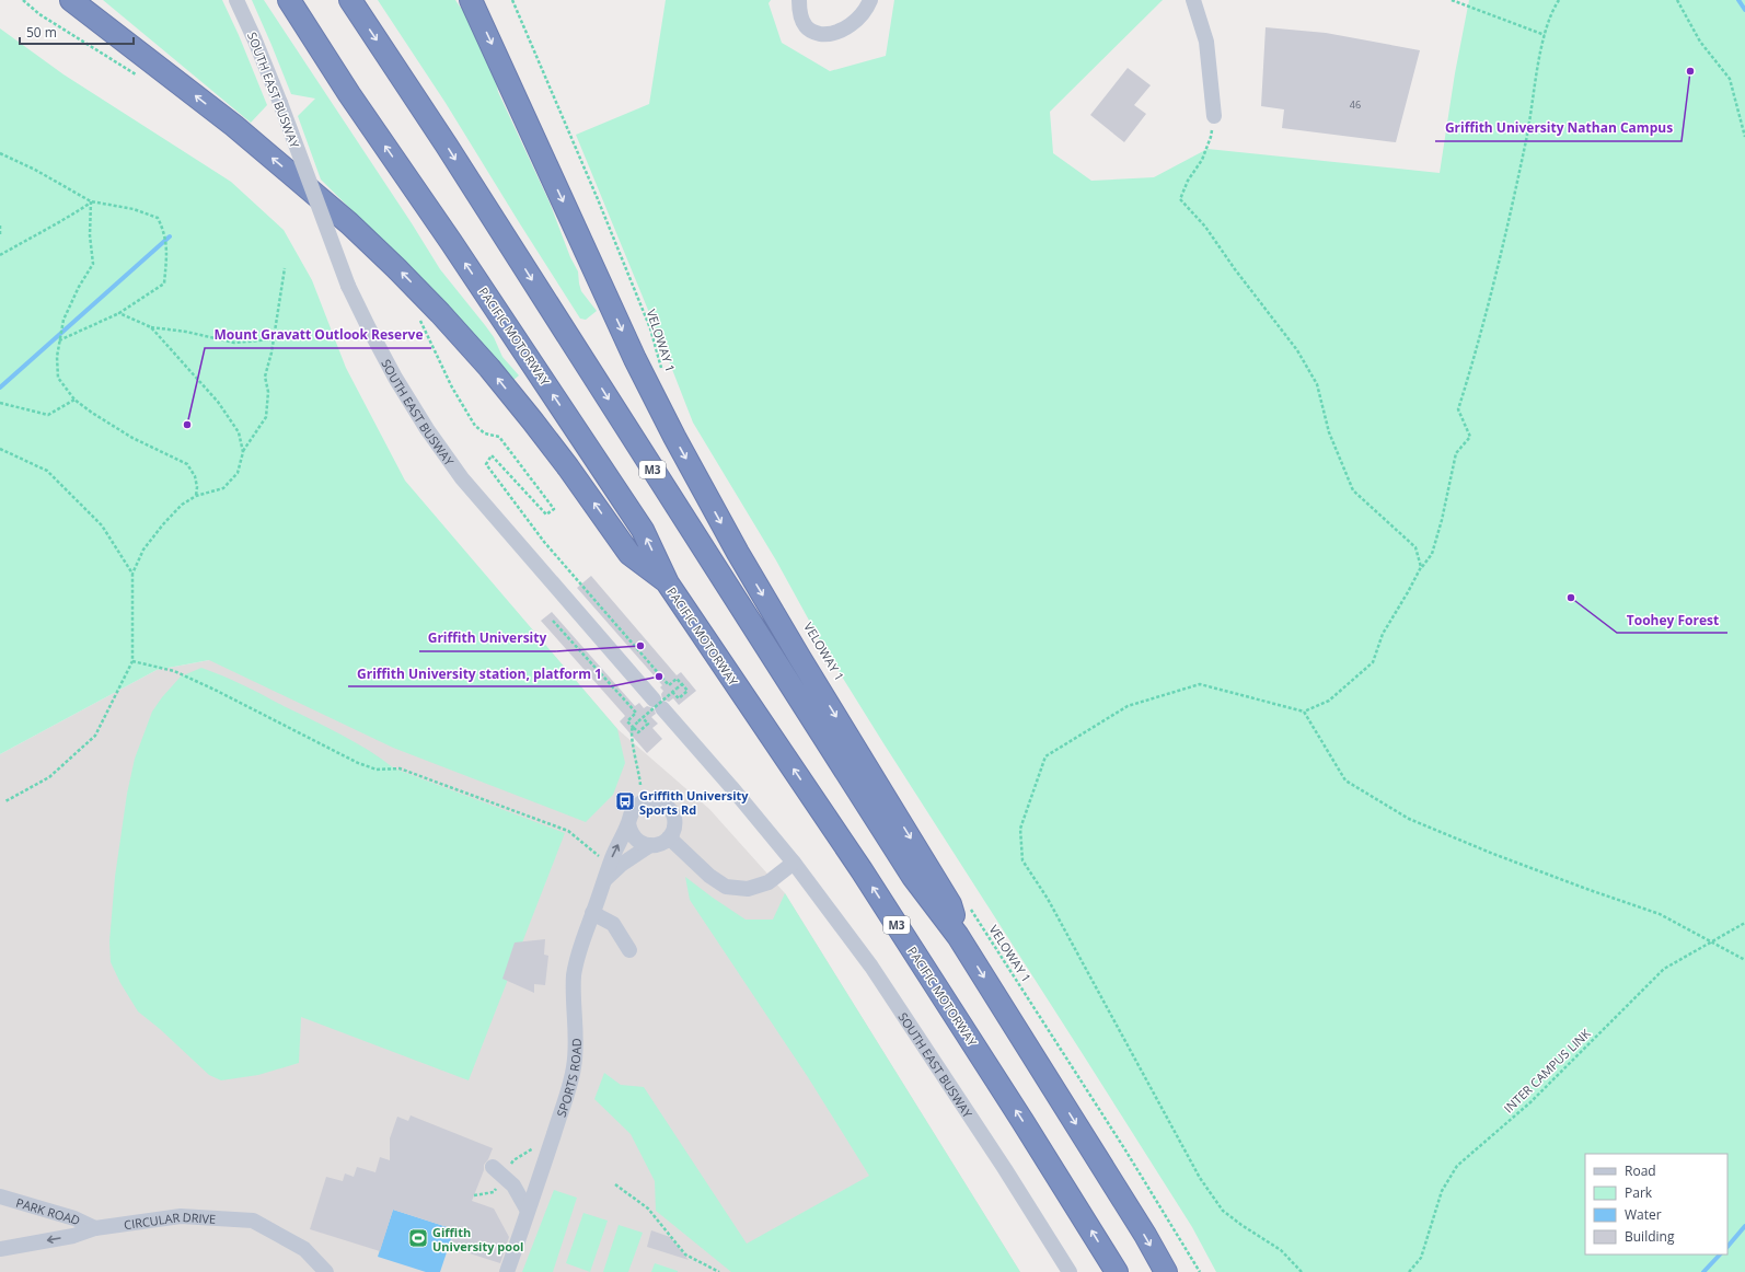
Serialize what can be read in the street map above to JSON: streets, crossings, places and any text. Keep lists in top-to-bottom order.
{
  "streets": {
    "highway": ["PACIFIC MOTORWAY", "M3"],
    "street": [
      "SOUTH EAST BUSWAY",
      "SPORTS ROAD",
      "PARK ROAD",
      "CIRCULAR DRIVE"
    ],
    "path": ["VELOWAY 1", "INTER CAMPUS LINK"]
  },
  "crossings": [
    ["PARK ROAD", "CIRCULAR DRIVE"]
  ],
  "places": {
    "other": [
      "Griffith University Nathan Campus",
      "Mount Gravatt Outlook Reserve",
      "Toohey Forest",
      "Griffith University",
      "Griffith University station, platform 1"
    ],
    "bus stop": ["Griffith University Sports Rd"],
    "sports": ["Giffith University pool"]
  },
  "house_numbers": ["46"],
  "legend": [
    "Road",
    "Park",
    "Water",
    "Building"
  ],
  "scale_bar": "50 m"
}
